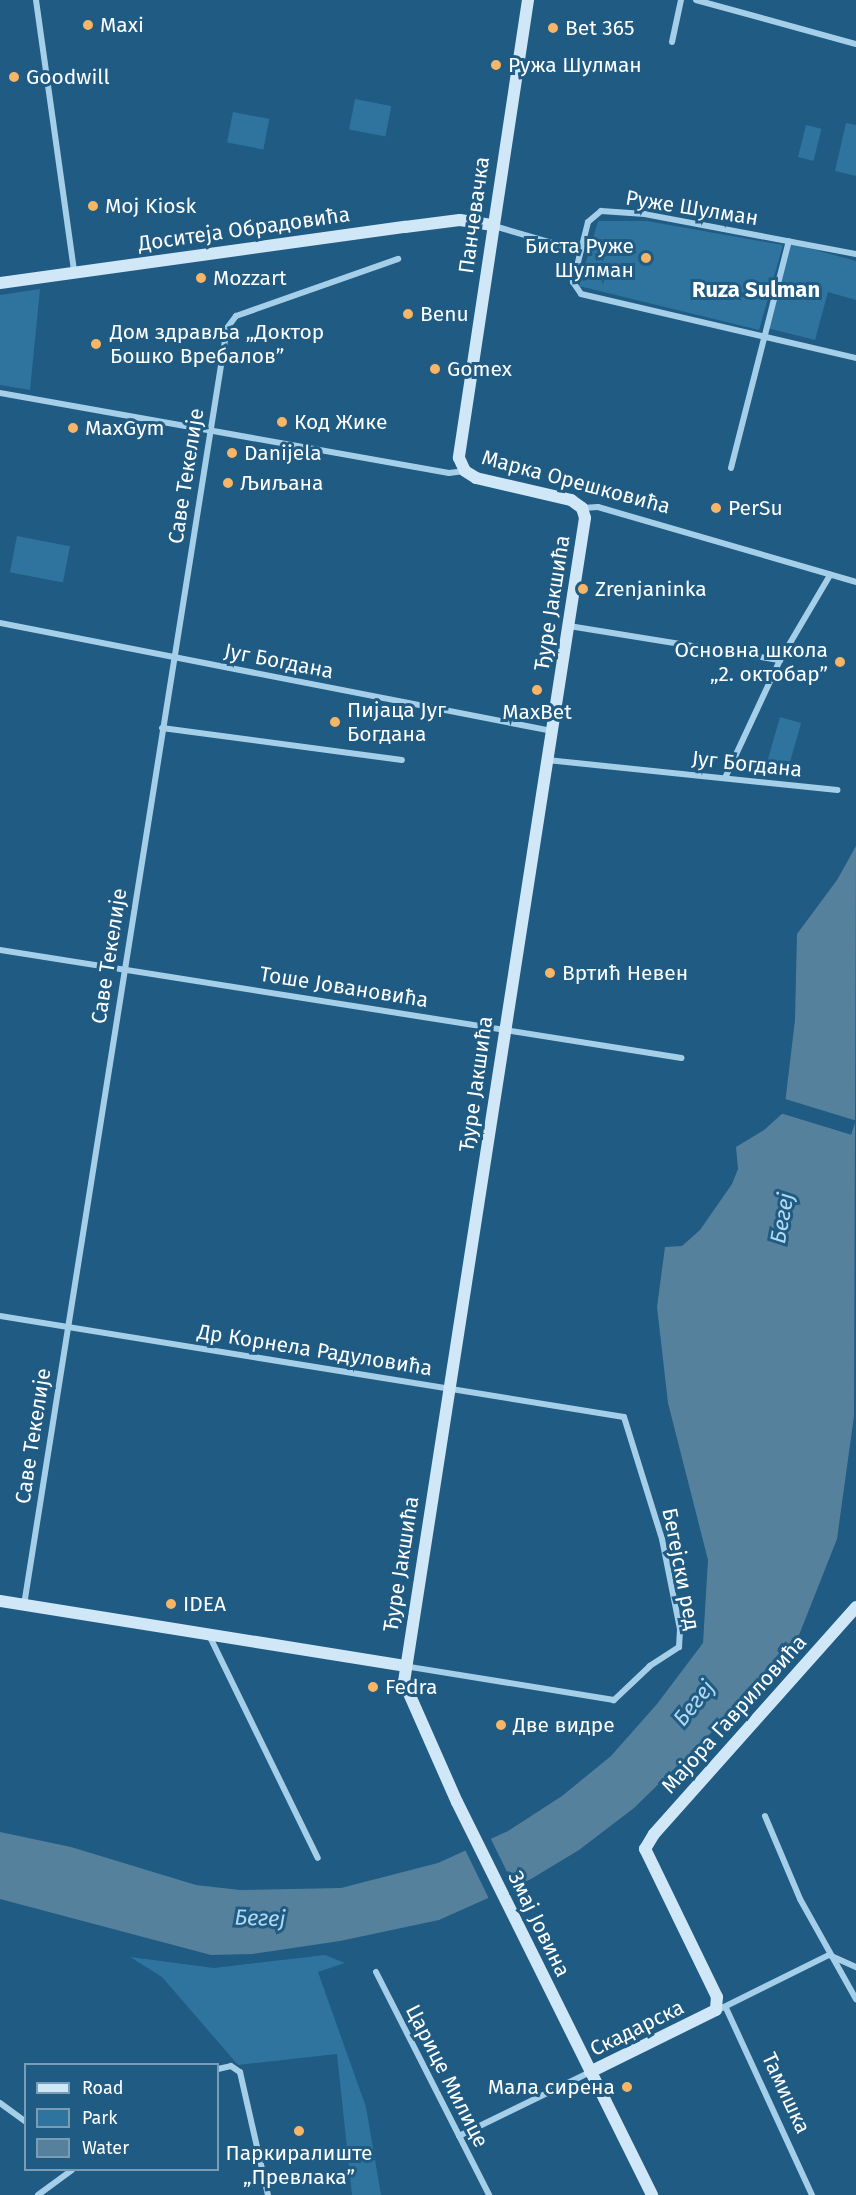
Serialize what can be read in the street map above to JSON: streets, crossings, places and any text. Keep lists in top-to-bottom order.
{
  "streets": {
    "street": [
      "Руже Шулман",
      "Панчевачка",
      "Доситеја Обрадовића",
      "Саве Текелије",
      "Марка Орешковића",
      "Ђуре Јакшића",
      "Југ Богдана",
      "Тоше Јовановића",
      "Др Корнела Радуловића",
      "Бегејски ред",
      "Мајора Гавриловића",
      "Змај Јовина",
      "Скадарска",
      "Царице Милице",
      "Тамишка"
    ]
  },
  "crossings": [
    ["Панчевачка", "Доситеја Обрадовића"],
    ["Панчевачка", "Марка Орешковића"],
    ["Саве Текелије", "Марка Орешковића"],
    ["Саве Текелије", "Југ Богдана"],
    ["Саве Текелије", "Тоше Јовановића"],
    ["Саве Текелије", "Др Корнела Радуловића"],
    ["Марка Орешковића", "Ђуре Јакшића"],
    ["Ђуре Јакшића", "Југ Богдана"],
    ["Ђуре Јакшића", "Тоше Јовановића"],
    ["Ђуре Јакшића", "Др Корнела Радуловића"],
    ["Ђуре Јакшића", "Бегејски ред"],
    ["Ђуре Јакшића", "Змај Јовина"],
    ["Др Корнела Радуловића", "Бегејски ред"],
    ["Бегејски ред", "Змај Јовина"],
    ["Мајора Гавриловића", "Тамишка"],
    ["Змај Јовина", "Скадарска"],
    ["Скадарска", "Царице Милице"],
    ["Скадарска", "Тамишка"]
  ],
  "districts": ["Ruza Sulman"],
  "water": ["Бегеј"],
  "places": [
    "Maxi",
    "Bet 365",
    "Ружа Шулман",
    "Goodwill",
    "Moj Kiosk",
    "Биста Руже Шулман",
    "Mozzart",
    "Benu",
    "Дом здравља „Доктор Бошко Вребалов”",
    "Gomex",
    "Код Жике",
    "MaxGym",
    "Danijela",
    "Љиљана",
    "PerSu",
    "Zrenjaninka",
    "Основна школа „2. октобар”",
    "MaxBet",
    "Пијаца Југ Богдана",
    "Вртић Невен",
    "IDEA",
    "Fedra",
    "Две видре",
    "Мала сирена",
    "Паркиралиште „Превлака”"
  ],
  "legend": ["Road", "Park", "Water"]
}
